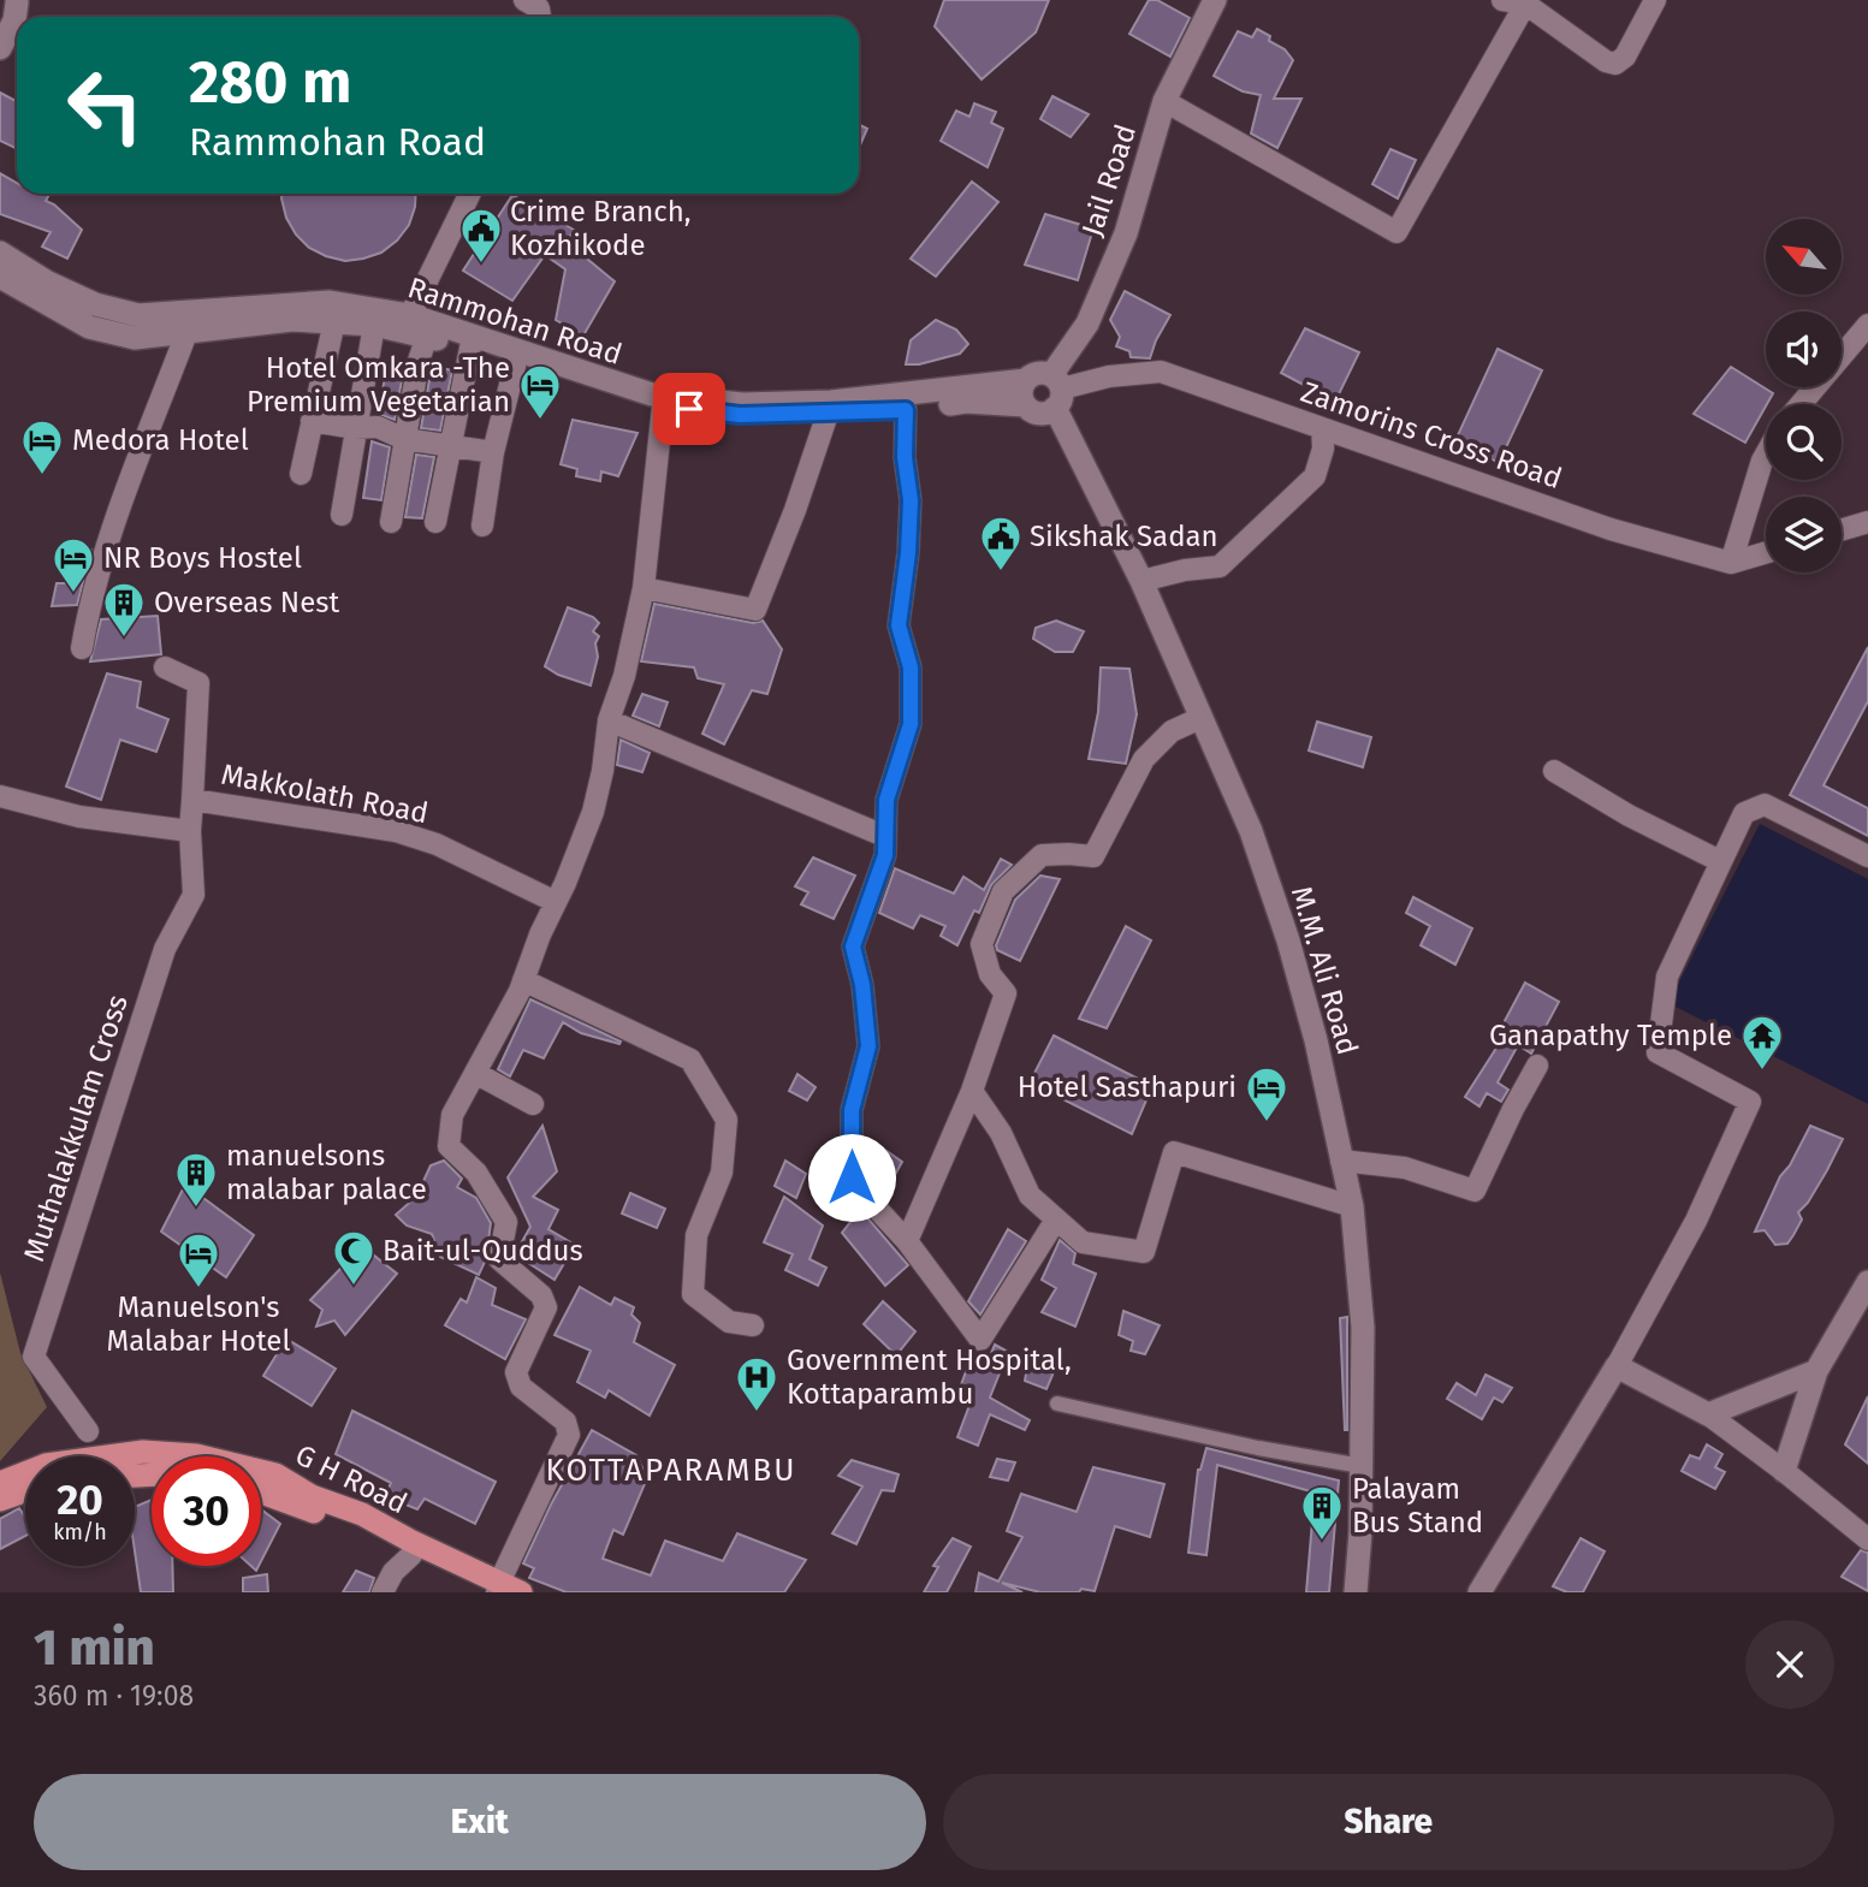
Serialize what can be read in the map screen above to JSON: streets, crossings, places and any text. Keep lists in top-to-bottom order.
{
  "streets": {
    "main road": [
      "Jail Road",
      "Rammohan Road",
      "M.M. Ali Road",
      "G H Road"
    ],
    "street": ["Zamorins Cross Road", "Makkolath Road", "Muthalakkulam Cross"]
  },
  "crossings": [
    ["Jail Road", "Rammohan Road"],
    ["Jail Road", "Zamorins Cross Road"],
    ["Jail Road", "M.M. Ali Road"],
    ["Rammohan Road", "Zamorins Cross Road"],
    ["Rammohan Road", "M.M. Ali Road"],
    ["Zamorins Cross Road", "M.M. Ali Road"],
    ["Makkolath Road", "Muthalakkulam Cross"]
  ],
  "districts": ["KOTTAPARAMBU"],
  "places": {
    "public building": ["Crime Branch, Kozhikode", "Sikshak Sadan"],
    "hotel": [
      "Hotel Omkara -The Premium Vegetarian",
      "Medora Hotel",
      "NR Boys Hostel",
      "Hotel Sasthapuri",
      "Manuelson's Malabar Hotel"
    ],
    "building": ["Overseas Nest", "manuelsons malabar palace", "Palayam Bus Stand"],
    "temple": ["Ganapathy Temple"],
    "mosque": ["Bait-ul-Quddus"],
    "hospital": ["Government Hospital, Kottaparambu"]
  },
  "north": "top left",
  "page": {
    "turn": ["280 m", "Rammohan Road"],
    "speed": "20 km/h",
    "limit": "30",
    "heading": ["1 min", "360 m · 19:08"],
    "buttons": ["Exit", "Share"]
  }
}
